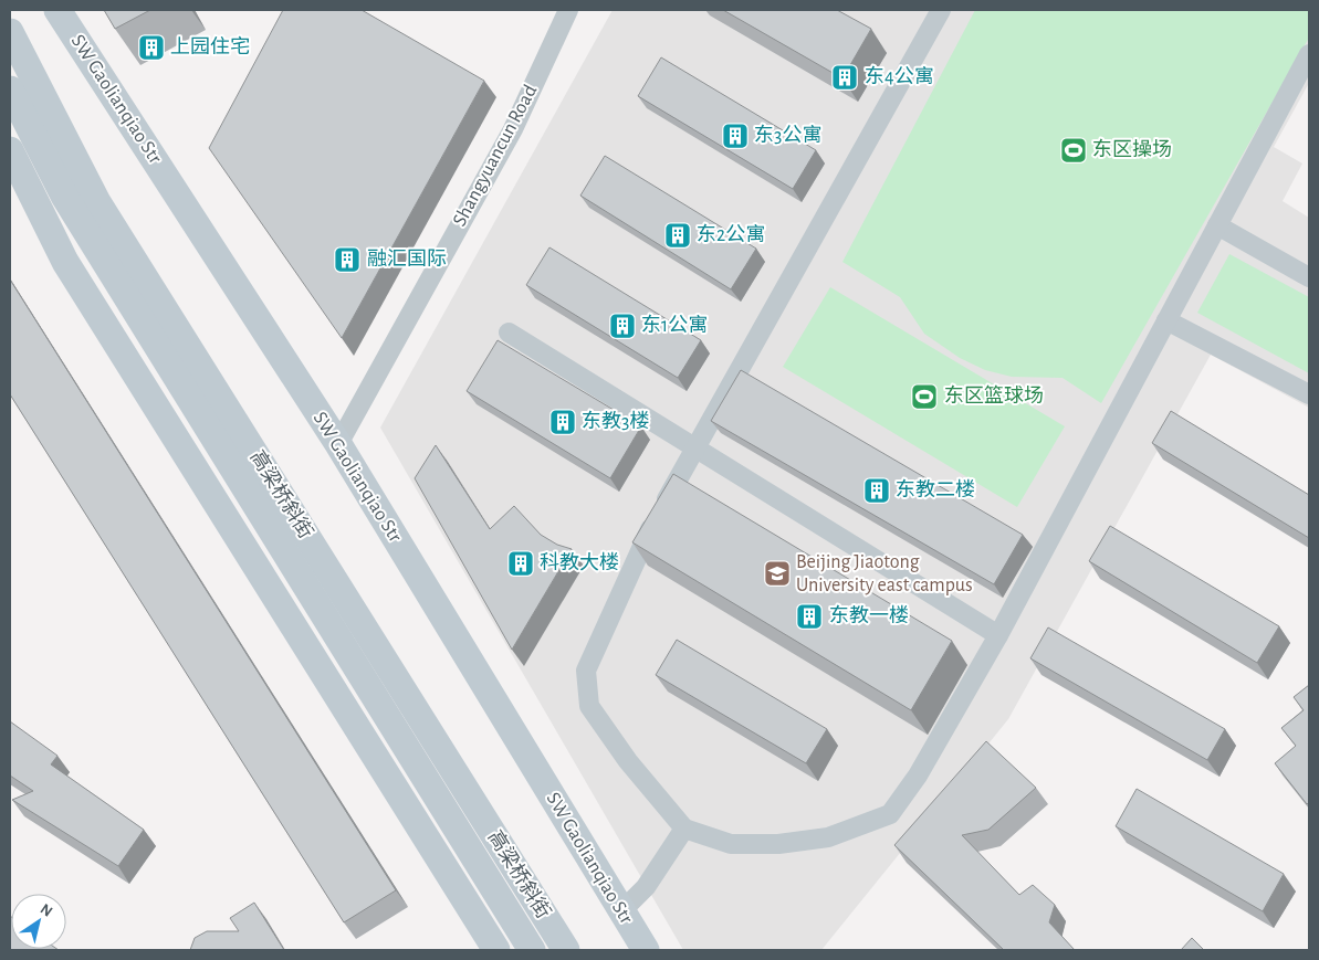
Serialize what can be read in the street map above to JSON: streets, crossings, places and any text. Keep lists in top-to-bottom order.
{
  "streets": {
    "street": ["SW Gaolianqiao Str", "Shangyuancun Road", "高梁桥斜街"]
  },
  "crossings": [
    ["SW Gaolianqiao Str", "Shangyuancun Road"]
  ],
  "places": {
    "building": [
      "上园住宅",
      "东4公寓",
      "东3公寓",
      "东2公寓",
      "融汇国际",
      "东1公寓",
      "东教3楼",
      "东教二楼",
      "科教大楼",
      "东教一楼"
    ],
    "sports": ["东区操场", "东区篮球场"],
    "school or university": ["Beijing Jiaotong University east campus"]
  },
  "north": "top right"
}
